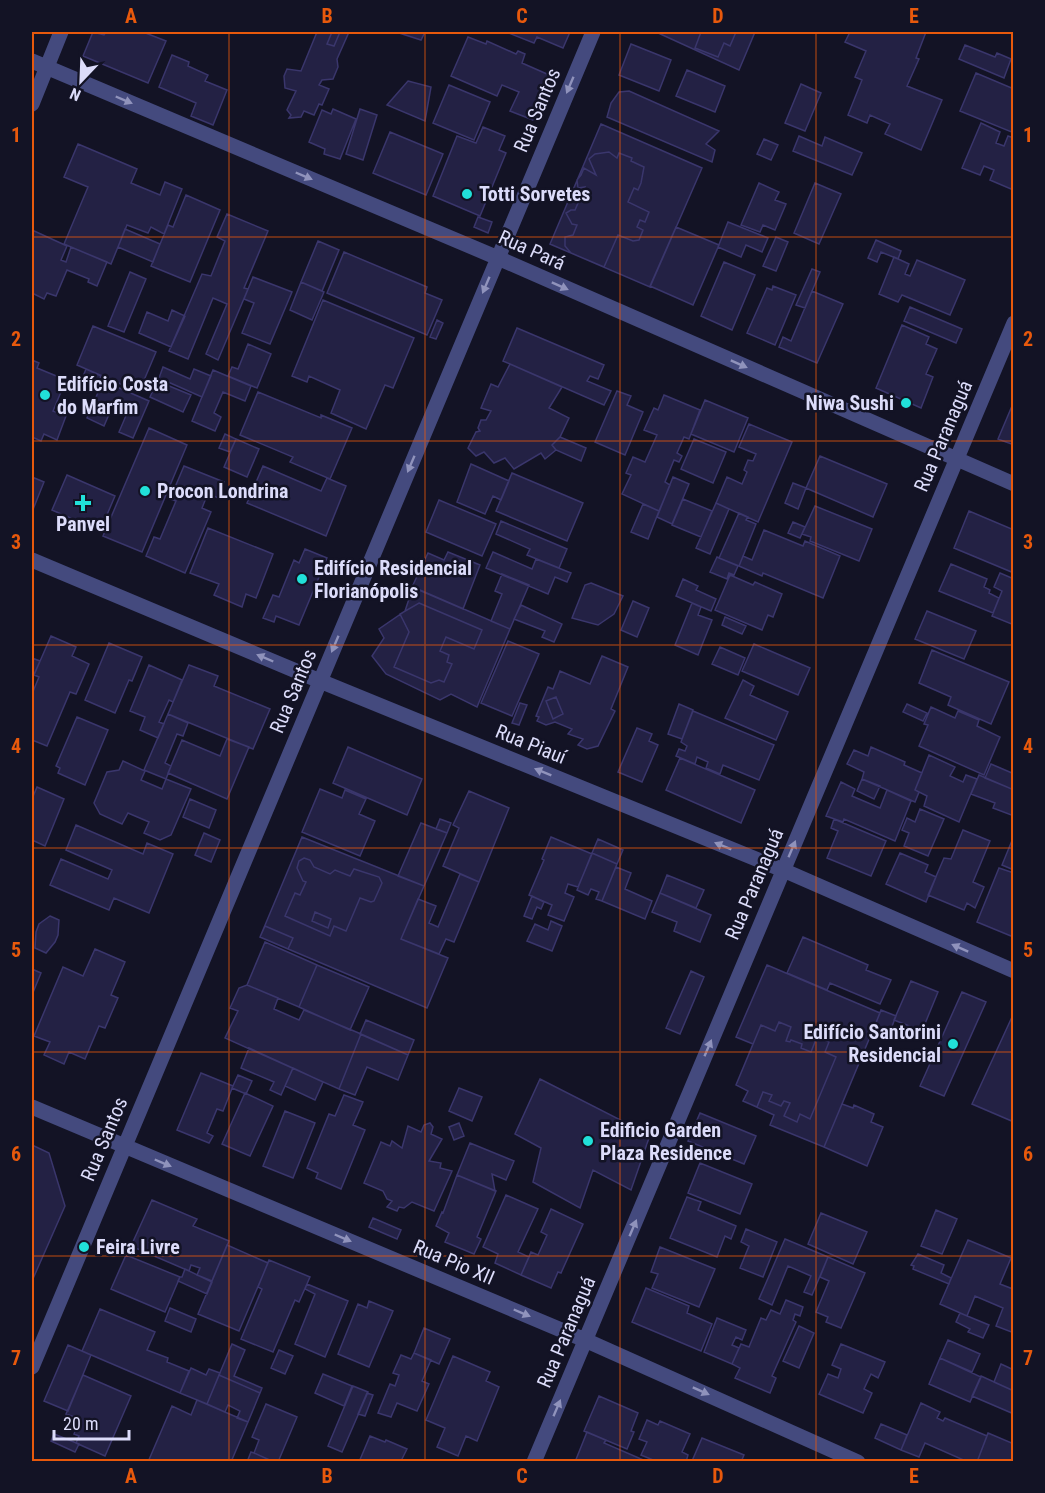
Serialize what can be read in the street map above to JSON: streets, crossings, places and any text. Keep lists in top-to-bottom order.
{
  "streets": {
    "street": [
      "Rua Santos",
      "Rua Pará",
      "Rua Paranaguá",
      "Rua Piauí",
      "Rua Pio XII"
    ]
  },
  "crossings": [
    ["Rua Santos", "Rua Pará"],
    ["Rua Santos", "Rua Piauí"],
    ["Rua Santos", "Rua Pio XII"],
    ["Rua Pará", "Rua Paranaguá"],
    ["Rua Paranaguá", "Rua Piauí"],
    ["Rua Paranaguá", "Rua Pio XII"]
  ],
  "one_way": [
    "Rua Santos",
    "Rua Pará",
    "Rua Paranaguá",
    "Rua Piauí",
    "Rua Pio XII"
  ],
  "places": {
    "other": [
      "Totti Sorvetes",
      "Edifício Costa do Marfim",
      "Niwa Sushi",
      "Procon Londrina",
      "Edifício Residencial Florianópolis",
      "Edifício Santorini Residencial",
      "Edificio Garden Plaza Residence",
      "Feira Livre"
    ],
    "health": ["Panvel"]
  },
  "scale_bar": "20 m",
  "north": "bottom left",
  "grid": {
    "columns": [
      "A",
      "B",
      "C",
      "D",
      "E"
    ],
    "rows": [
      "1",
      "2",
      "3",
      "4",
      "5",
      "6",
      "7"
    ]
  }
}
